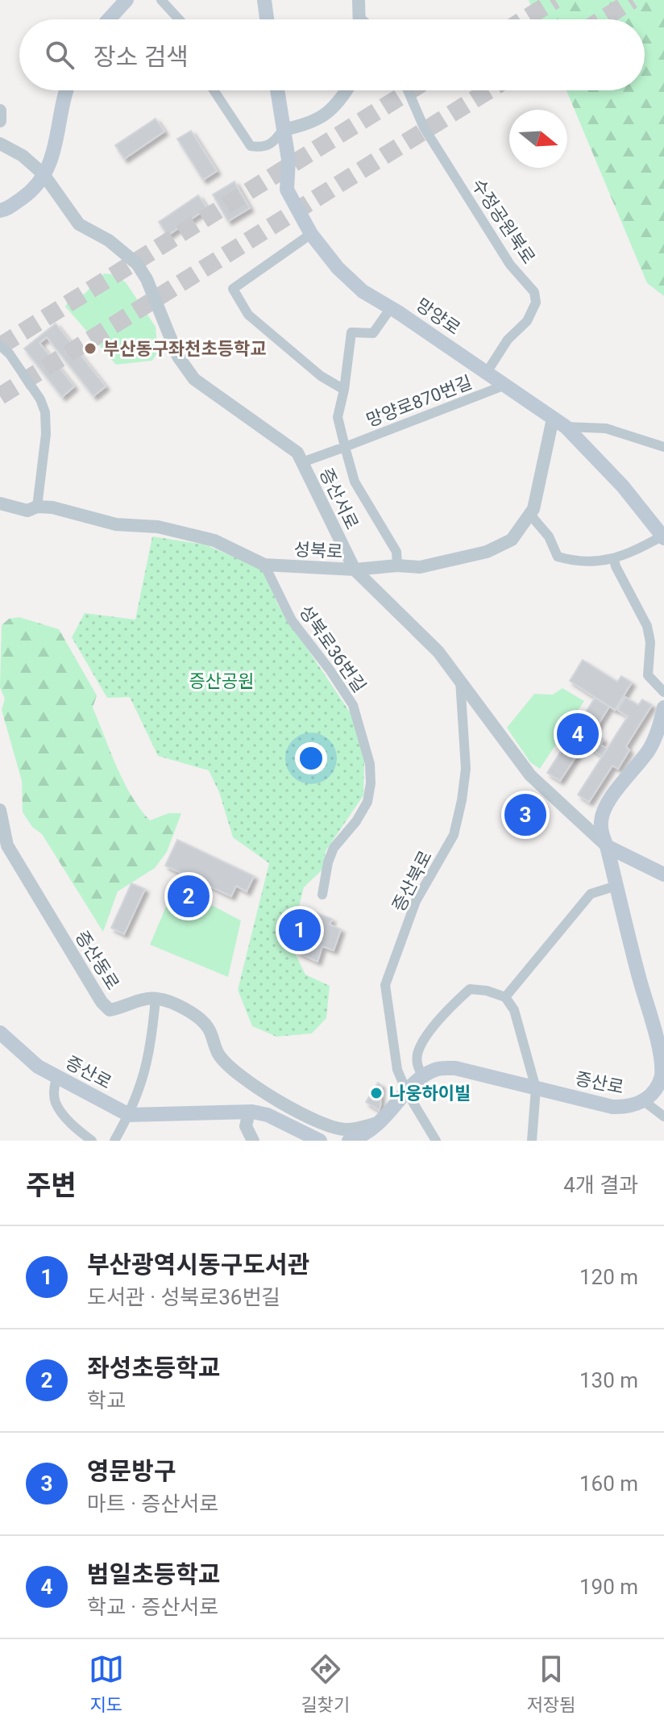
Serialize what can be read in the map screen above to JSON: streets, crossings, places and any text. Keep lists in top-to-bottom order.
{
  "streets": {
    "main road": ["망양로", "증산로"],
    "street": [
      "수정공원북로",
      "망양로870번길",
      "증산서로",
      "성북로",
      "성북로36번길",
      "증산북로",
      "증산동로"
    ]
  },
  "crossings": [
    ["수정공원북로", "망양로"],
    ["망양로", "망양로870번길"],
    ["망양로", "성북로"],
    ["망양로870번길", "증산서로"],
    ["증산서로", "성북로"],
    ["증산서로", "증산북로"],
    ["증산서로", "증산로"],
    ["성북로", "성북로36번길"]
  ],
  "parks": ["증산공원"],
  "places": ["부산동구좌천초등학교", "나웅하이빌"],
  "north": "right",
  "page": {
    "search": "장소 검색",
    "pins": [
      "4",
      "3",
      "2",
      "1"
    ],
    "heading": ["주변", "4개 결과"],
    "list": [
      {
        "mark": "1",
        "name": "부산광역시동구도서관",
        "note": "도서관 · 성북로36번길",
        "value": "120 m"
      },
      {
        "mark": "2",
        "name": "좌성초등학교",
        "note": "학교",
        "value": "130 m"
      },
      {
        "mark": "3",
        "name": "영문방구",
        "note": "마트 · 증산서로",
        "value": "160 m"
      },
      {
        "mark": "4",
        "name": "범일초등학교",
        "note": "학교 · 증산서로",
        "value": "190 m"
      }
    ],
    "nav": ["지도", "길찾기", "저장됨"]
  }
}
